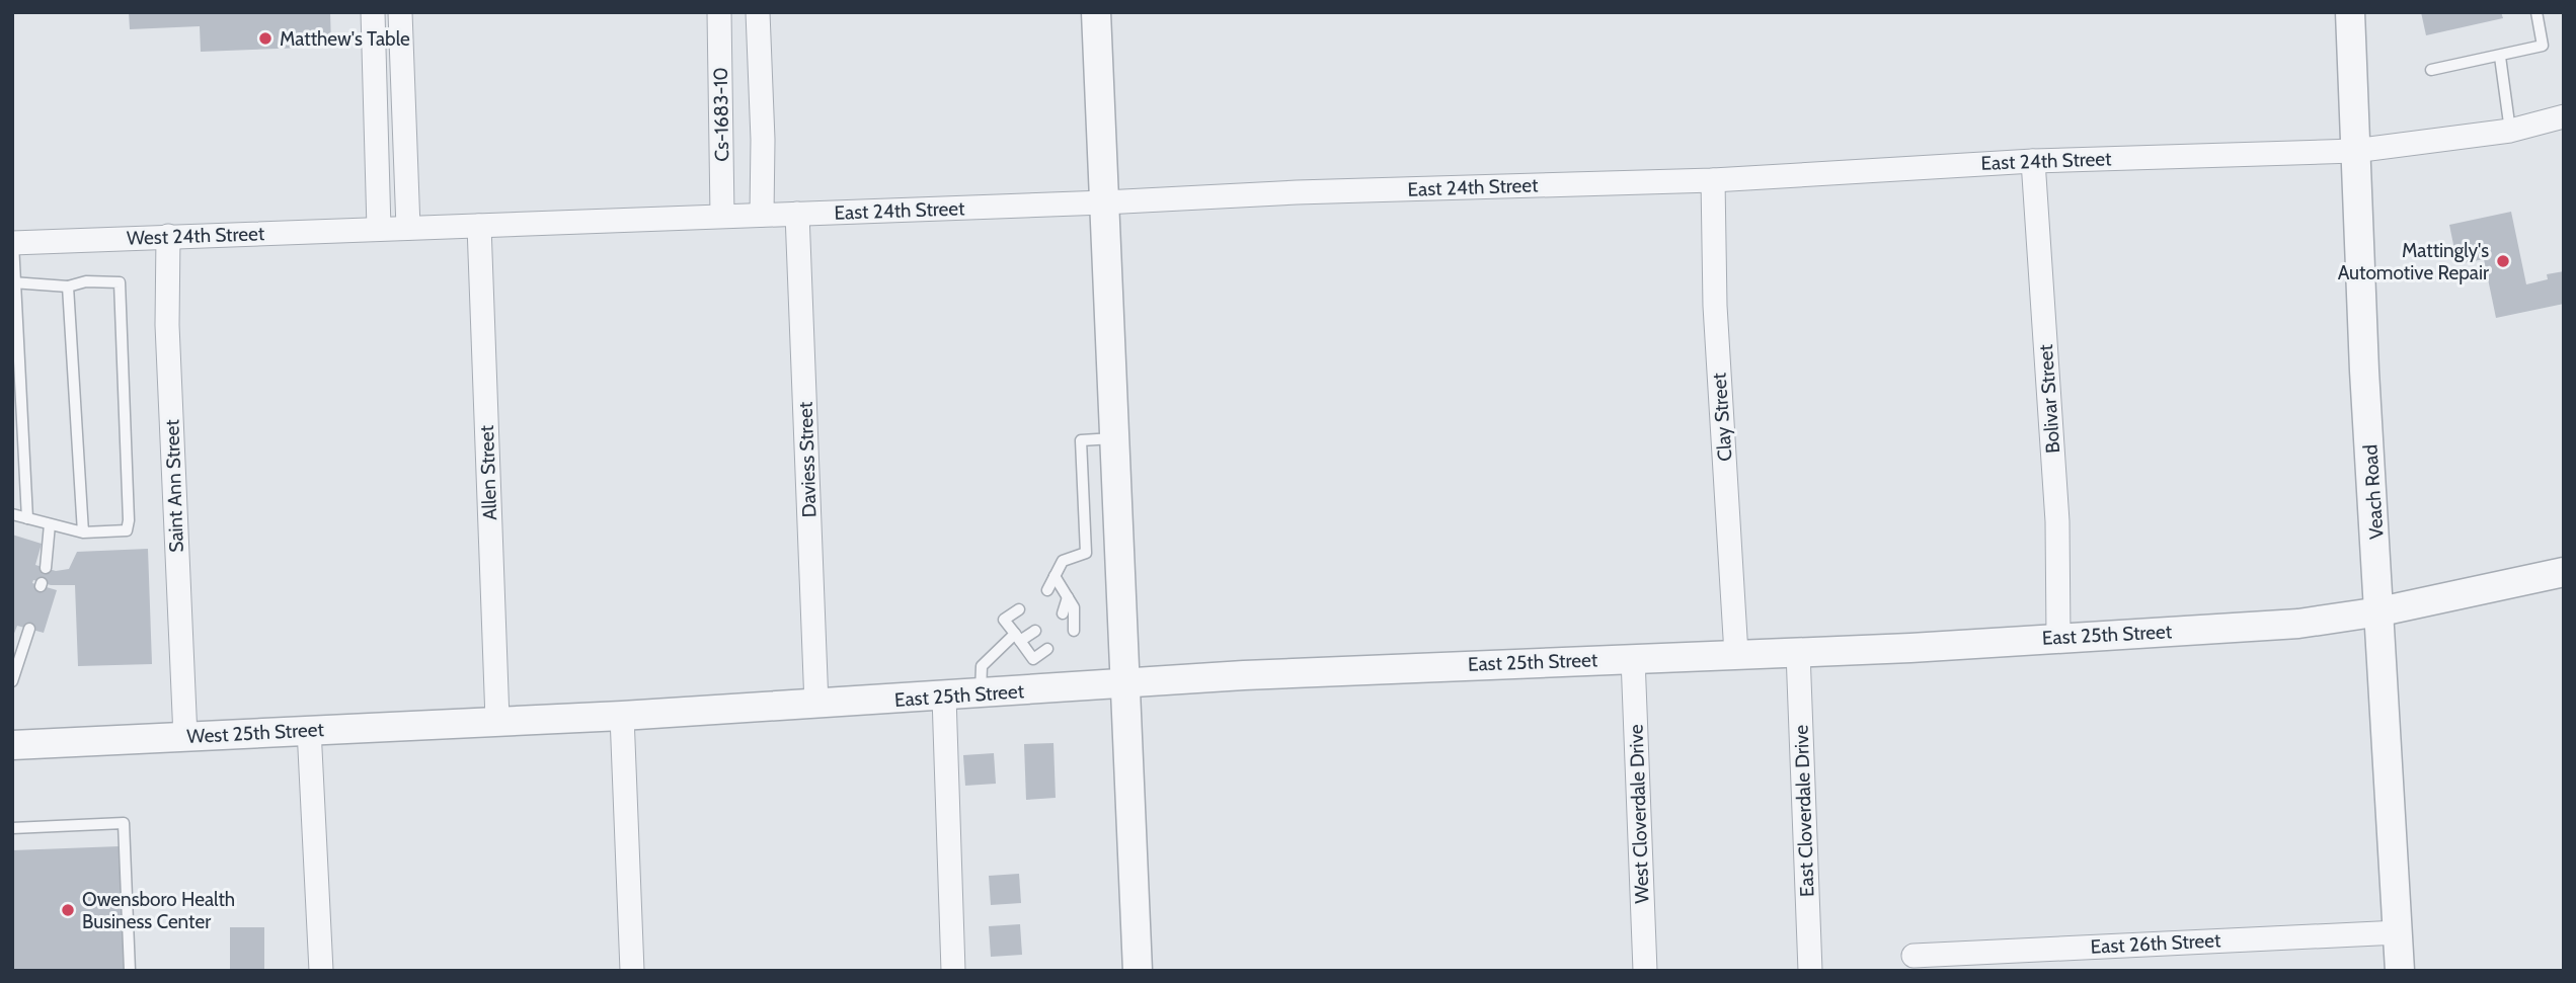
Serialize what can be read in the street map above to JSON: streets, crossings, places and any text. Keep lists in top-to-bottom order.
{
  "streets": {
    "street": [
      "Cs-1683-10",
      "East 24th Street",
      "West 24th Street",
      "Bolivar Street",
      "Clay Street",
      "Daviess Street",
      "Allen Street",
      "Saint Ann Street",
      "Veach Road",
      "East 25th Street",
      "West 25th Street",
      "East Cloverdale Drive",
      "West Cloverdale Drive",
      "East 26th Street"
    ]
  },
  "crossings": [
    ["Cs-1683-10", "East 24th Street"],
    ["East 24th Street", "West 24th Street"],
    ["East 24th Street", "Bolivar Street"],
    ["East 24th Street", "Clay Street"],
    ["East 24th Street", "Daviess Street"],
    ["East 24th Street", "Allen Street"],
    ["East 24th Street", "Veach Road"],
    ["West 24th Street", "Saint Ann Street"],
    ["Bolivar Street", "East 25th Street"],
    ["Clay Street", "East 25th Street"],
    ["Daviess Street", "East 25th Street"],
    ["Allen Street", "East 25th Street"],
    ["Allen Street", "West 25th Street"],
    ["Saint Ann Street", "West 25th Street"],
    ["Veach Road", "East 25th Street"],
    ["Veach Road", "East 26th Street"],
    ["East 25th Street", "West 25th Street"],
    ["East 25th Street", "East Cloverdale Drive"],
    ["East 25th Street", "West Cloverdale Drive"]
  ],
  "places": ["Matthew's Table", "Mattingly's Automotive Repair", "Owensboro Health Business Center"]
}
